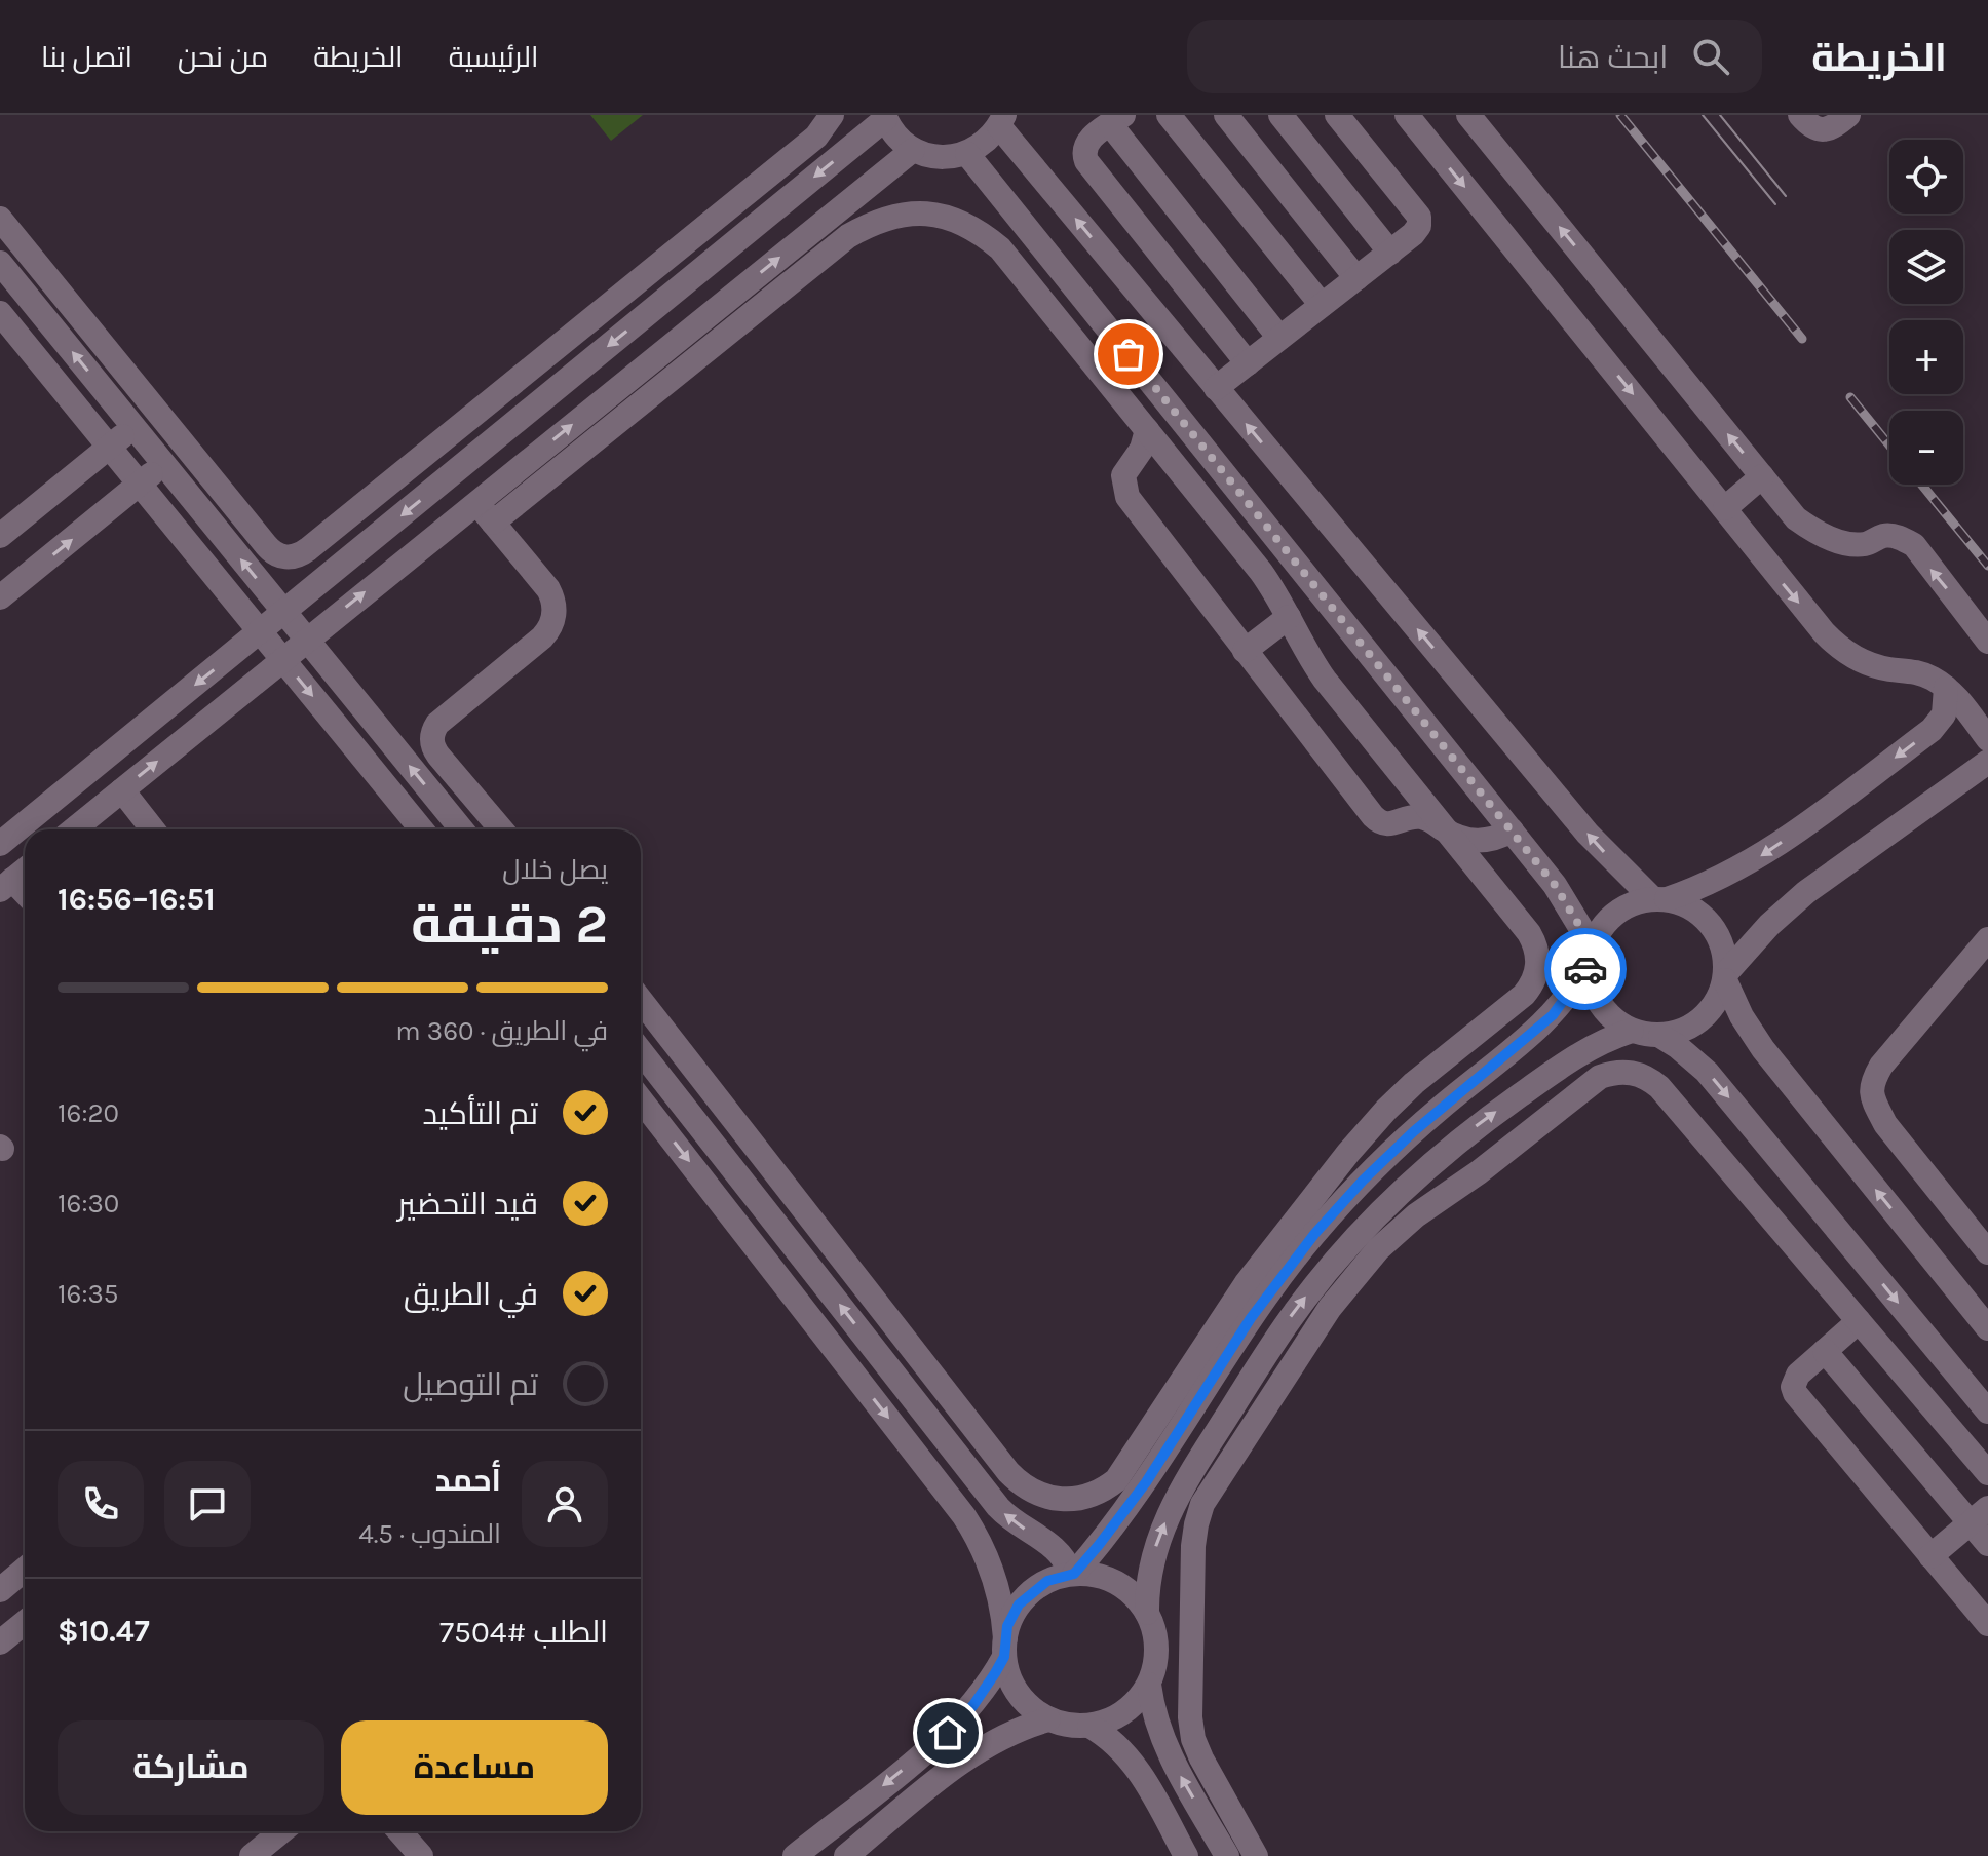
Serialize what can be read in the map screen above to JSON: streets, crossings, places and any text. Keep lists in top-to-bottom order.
{
  "page": {
    "header": "الخريطة",
    "search": "ابحث هنا",
    "nav": [
      "الرئيسية",
      "الخريطة",
      "من نحن",
      "اتصل بنا"
    ],
    "map_buttons": ["+", "−"],
    "heading": ["2 دقيقة", "يصل خلال", "16:51–16:56"],
    "panel": [
      "أحمد",
      "المندوب · 4.5",
      "الطلب #7504",
      "$10.47"
    ],
    "bar": "في الطريق · 360 m",
    "list": [
      ["تم التأكيد", "16:20"],
      ["قيد التحضير", "16:30"],
      ["في الطريق", "16:35"],
      "تم التوصيل"
    ],
    "buttons": ["مساعدة", "مشاركة"]
  }
}
